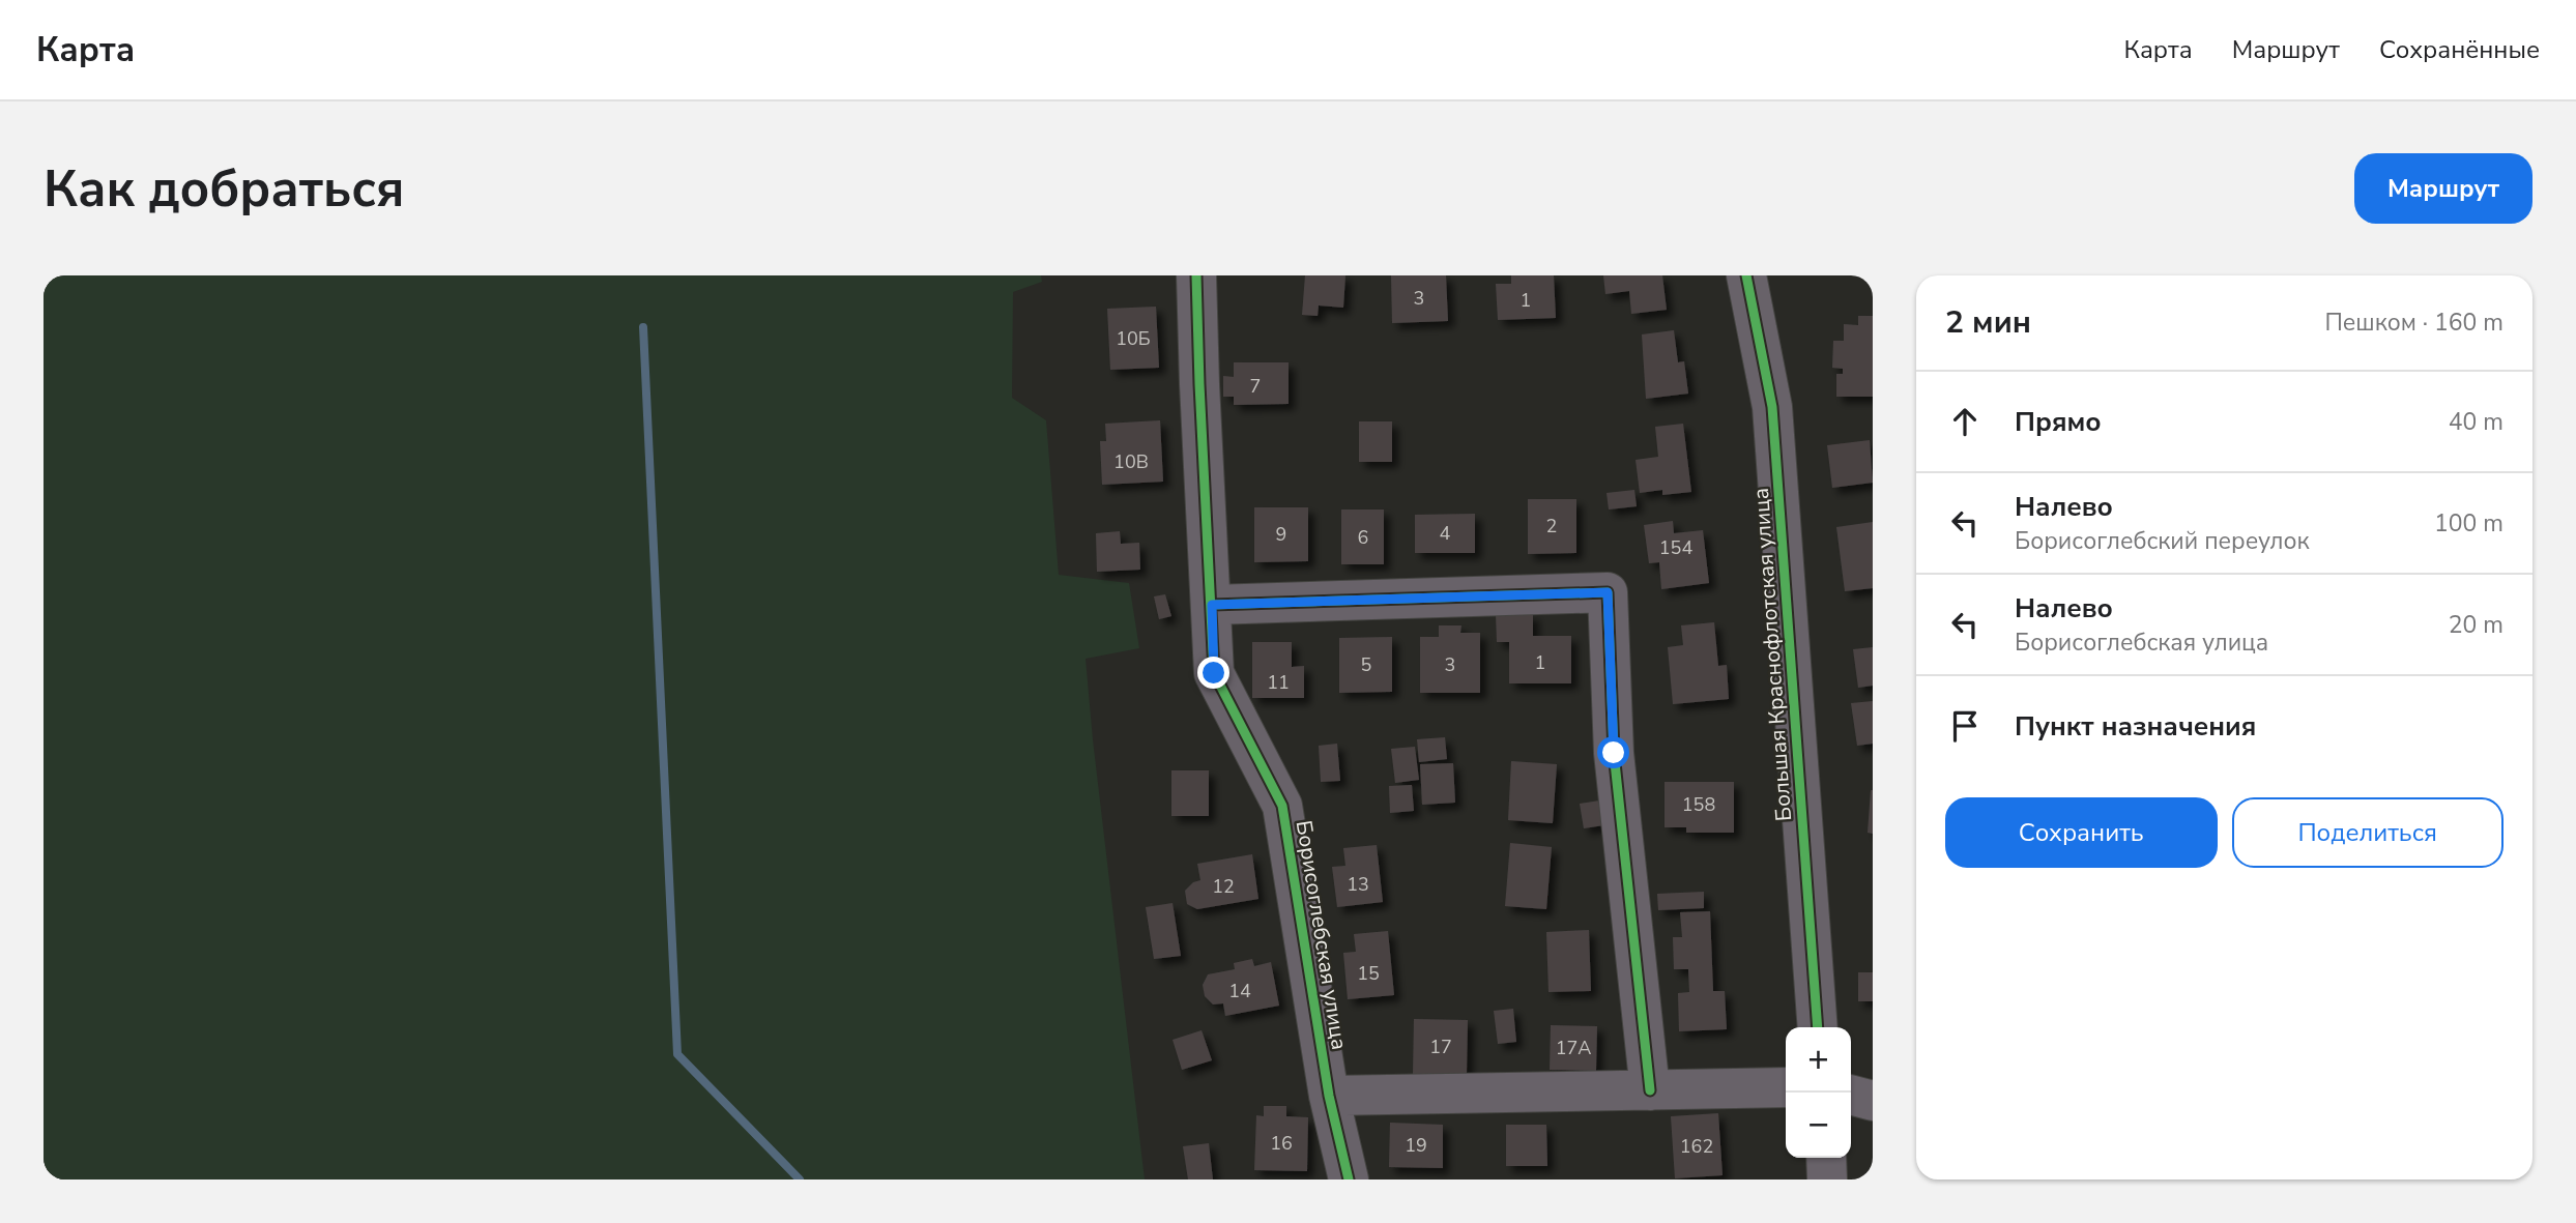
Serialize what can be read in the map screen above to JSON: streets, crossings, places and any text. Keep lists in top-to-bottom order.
{
  "streets": {
    "street": ["Большая Краснофлотская улица", "Борисоглебская улица"]
  },
  "house_numbers": [
    "3",
    "1",
    "10Б",
    "7",
    "10В",
    "2",
    "4",
    "9",
    "6",
    "154",
    "1",
    "5",
    "3",
    "11",
    "158",
    "13",
    "12",
    "15",
    "14",
    "17",
    "17А",
    "16",
    "19",
    "162"
  ],
  "page": {
    "header": "Карта",
    "nav": ["Карта", "Маршрут", "Сохранённые"],
    "buttons": [
      "Маршрут",
      ["Сохранить", "Поделиться"]
    ],
    "title": "Как добраться",
    "heading": ["2 мин", "Пешком · 160 m"],
    "list": [
      ["Прямо", "40 m"],
      ["Налево", "Борисоглебский переулок", "100 m"],
      ["Налево", "Борисоглебская улица", "20 m"],
      "Пункт назначения"
    ],
    "map_buttons": ["+", "−"]
  }
}
